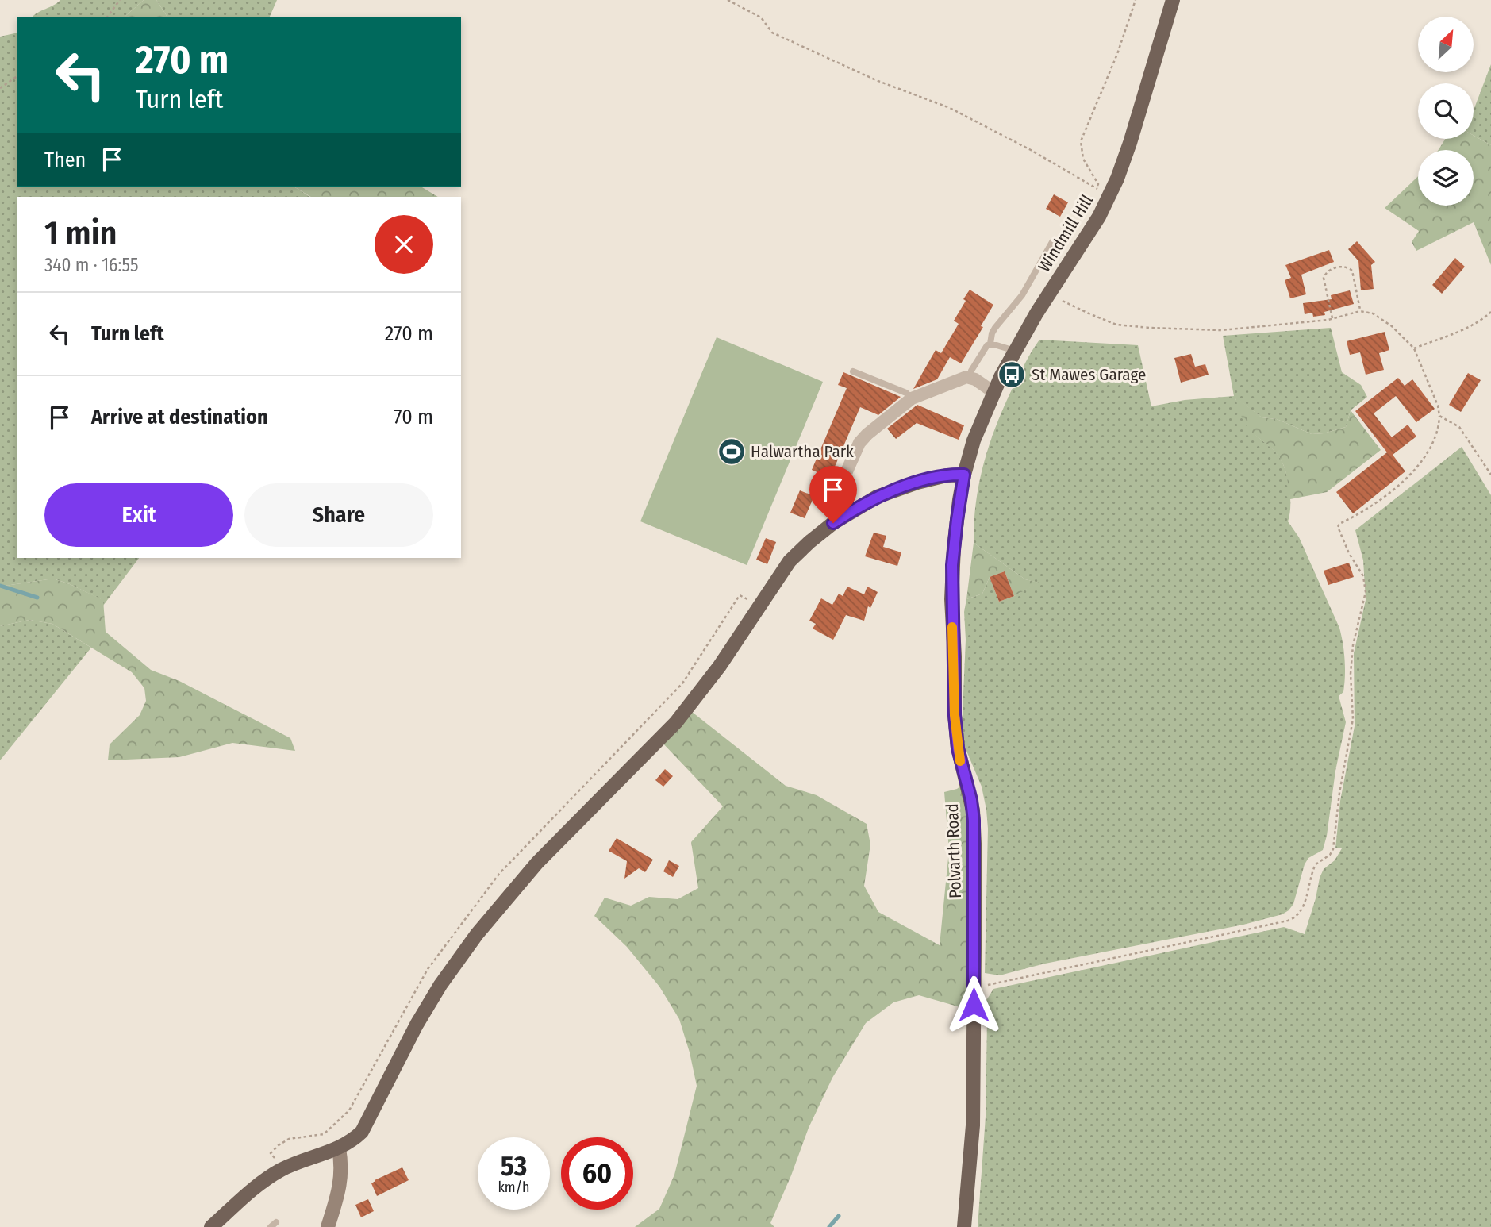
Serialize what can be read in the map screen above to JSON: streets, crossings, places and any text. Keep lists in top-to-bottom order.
{
  "streets": {
    "main road": ["Windmill Hill", "Polvarth Road"]
  },
  "crossings": [
    ["Windmill Hill", "Polvarth Road"]
  ],
  "places": {
    "bus stop": ["St Mawes Garage"],
    "sports": ["Halwartha Park"]
  },
  "north": "top right",
  "page": {
    "turn": ["270 m", "Turn left"],
    "then": "Then",
    "heading": ["1 min", "340 m · 16:55"],
    "list": [
      {
        "name": "Turn left",
        "value": "270 m"
      },
      {
        "name": "Arrive at destination",
        "value": "70 m"
      }
    ],
    "buttons": ["Exit", "Share"],
    "speed": "53 km/h",
    "limit": "60"
  }
}
